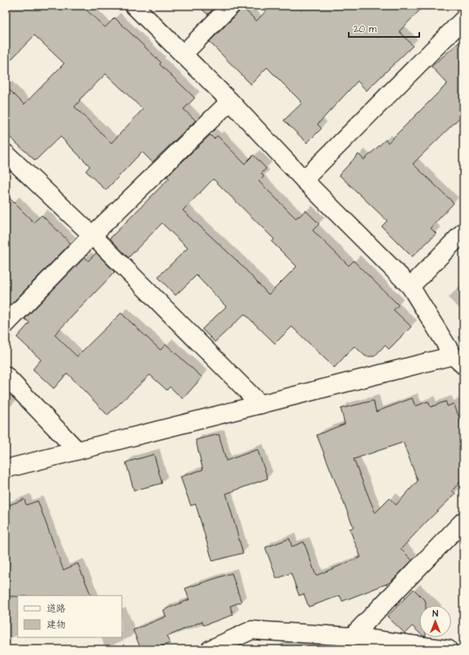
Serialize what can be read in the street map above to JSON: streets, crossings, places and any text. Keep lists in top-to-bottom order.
{
  "legend": ["道路", "建物"],
  "scale_bar": "20 m",
  "north": "top"
}
